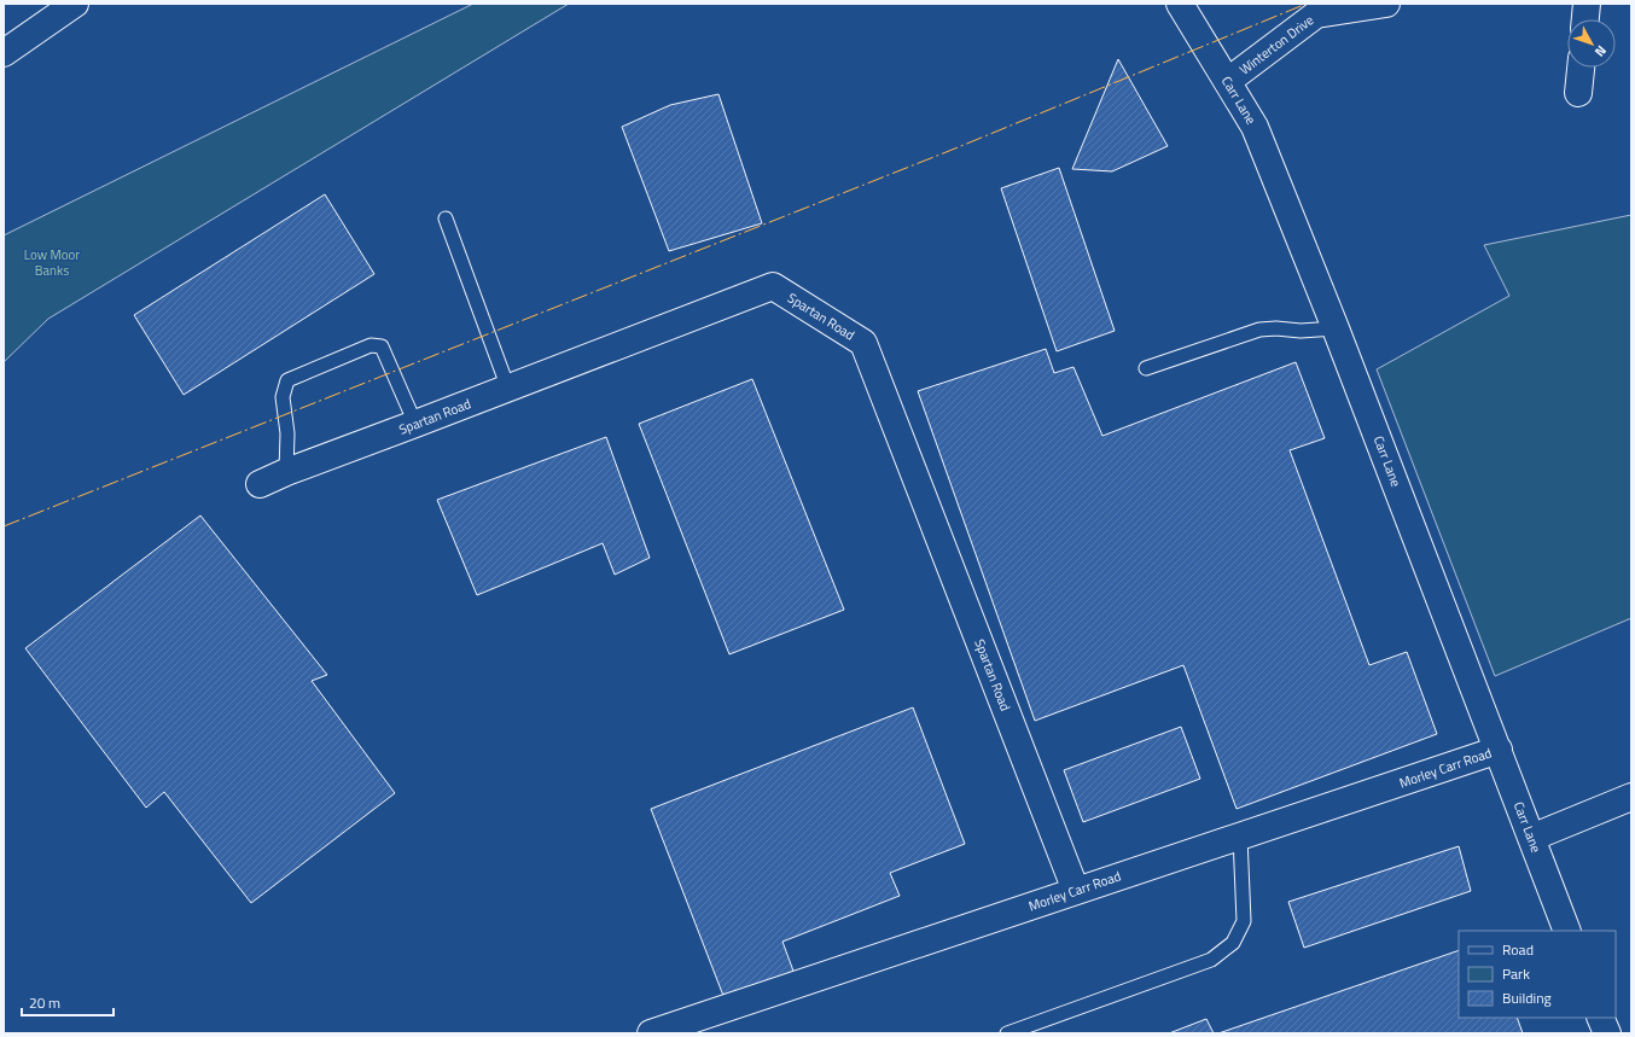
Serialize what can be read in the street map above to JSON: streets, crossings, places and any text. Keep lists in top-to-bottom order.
{
  "streets": {
    "street": [
      "Winterton Drive",
      "Carr Lane",
      "Spartan Road",
      "Morley Carr Road"
    ]
  },
  "crossings": [
    ["Winterton Drive", "Carr Lane"],
    ["Carr Lane", "Morley Carr Road"],
    ["Spartan Road", "Morley Carr Road"]
  ],
  "parks": ["Low Moor Banks"],
  "legend": ["Road", "Park", "Building"],
  "scale_bar": "20 m",
  "north": "bottom right"
}
